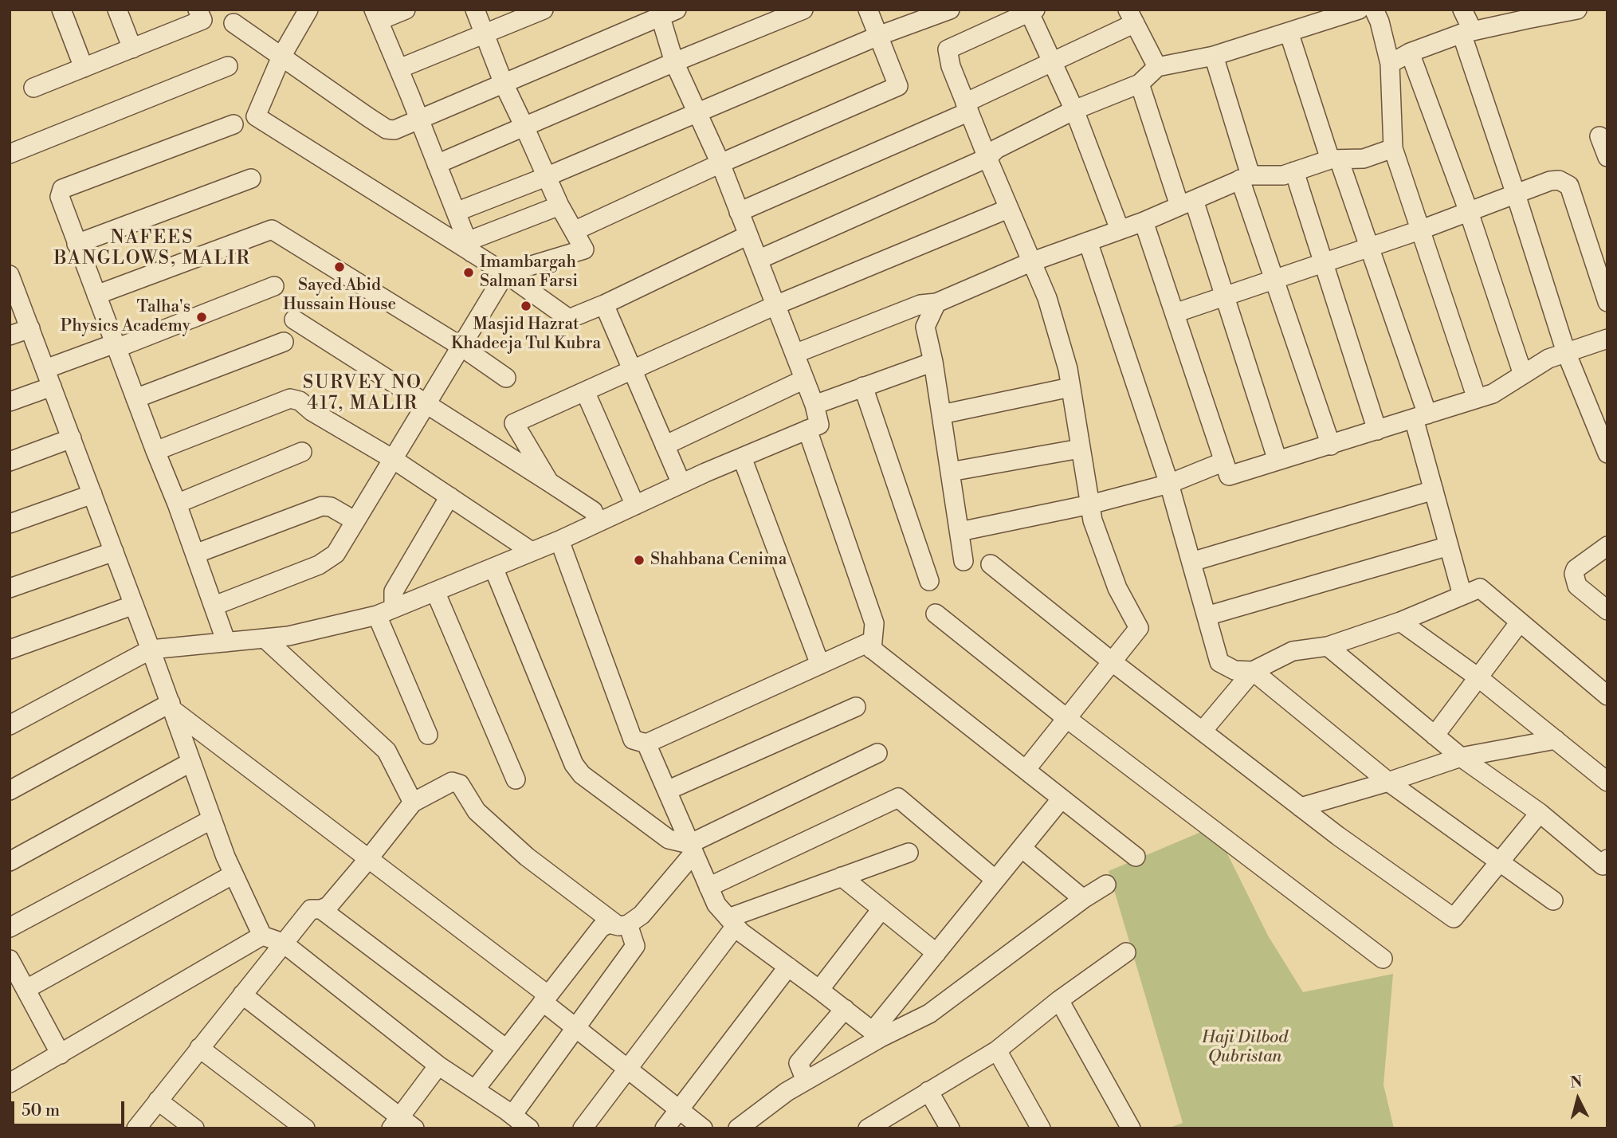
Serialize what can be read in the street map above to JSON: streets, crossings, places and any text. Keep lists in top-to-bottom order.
{
  "districts": ["NAFEES BANGLOWS, MALIR", "SURVEY NO 417, MALIR"],
  "parks": ["Haji Dilbod Qubristan"],
  "places": [
    "Sayed Abid Hussain House",
    "Imambargah Salman Farsi",
    "Masjid Hazrat Khadeeja Tul Kubra",
    "Talha's Physics Academy",
    "Shahbana Cenima"
  ],
  "scale_bar": "50 m",
  "north": "top"
}
